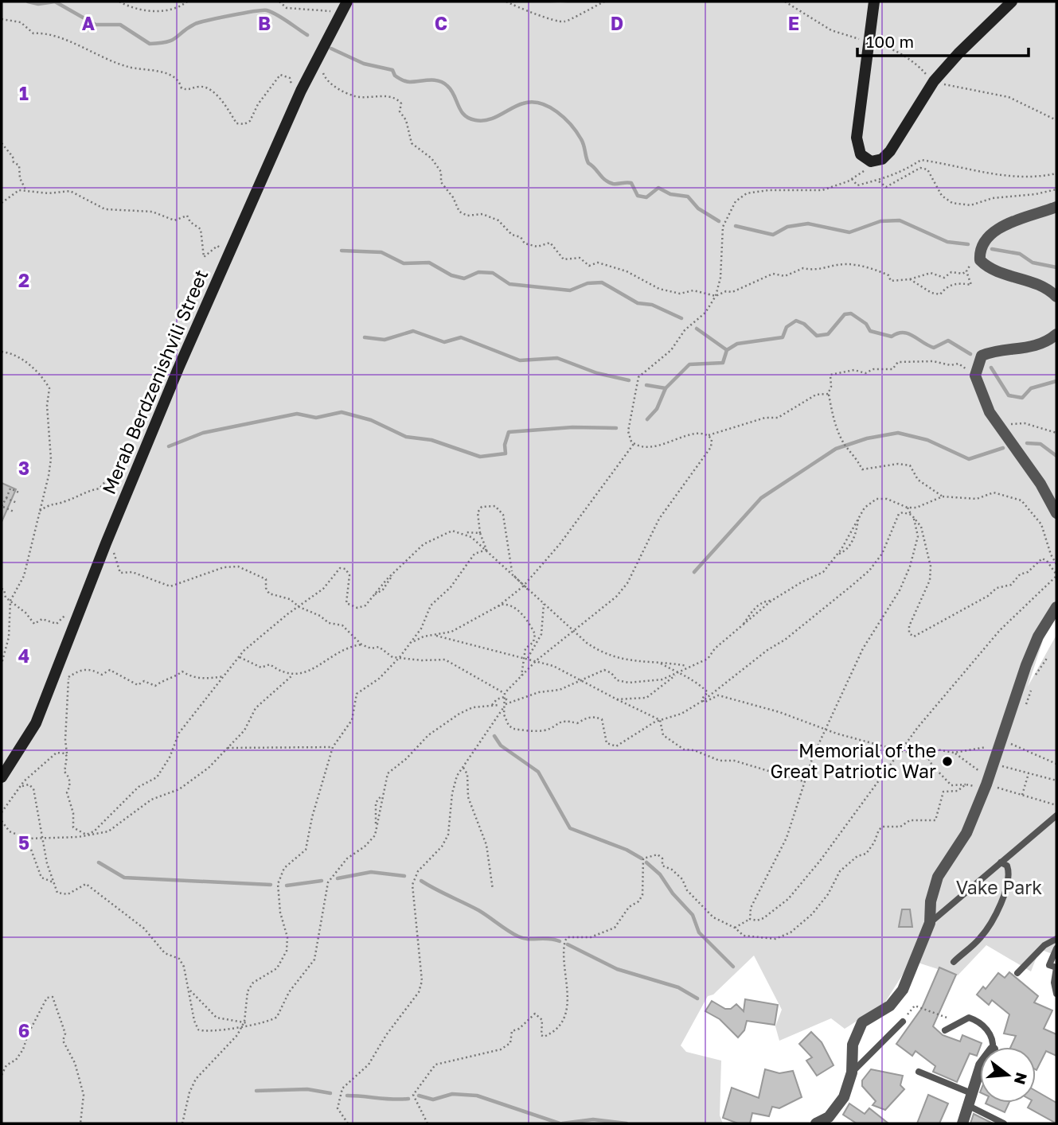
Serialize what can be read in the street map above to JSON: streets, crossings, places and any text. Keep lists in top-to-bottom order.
{
  "streets": {
    "street": ["Merab Berdzenishvili Street"]
  },
  "parks": ["Vake Park"],
  "places": ["Memorial of the Great Patriotic War"],
  "scale_bar": "100 m",
  "north": "right",
  "grid": {
    "columns": [
      "A",
      "B",
      "C",
      "D",
      "E"
    ],
    "rows": [
      "1",
      "2",
      "3",
      "4",
      "5",
      "6"
    ]
  }
}
